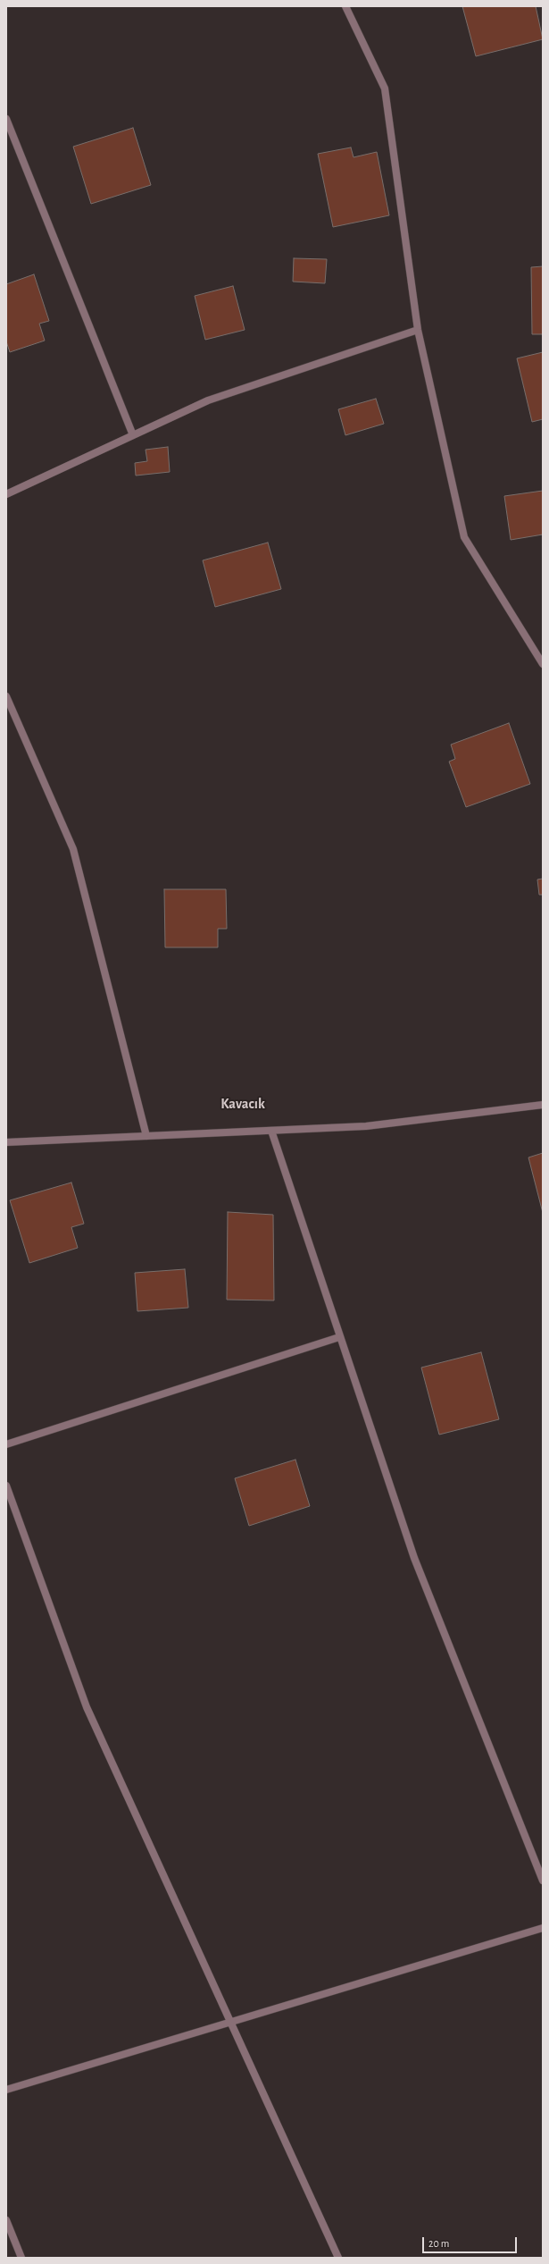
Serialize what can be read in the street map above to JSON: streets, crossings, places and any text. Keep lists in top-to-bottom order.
{
  "districts": ["Kavacık"],
  "scale_bar": "20 m"
}
